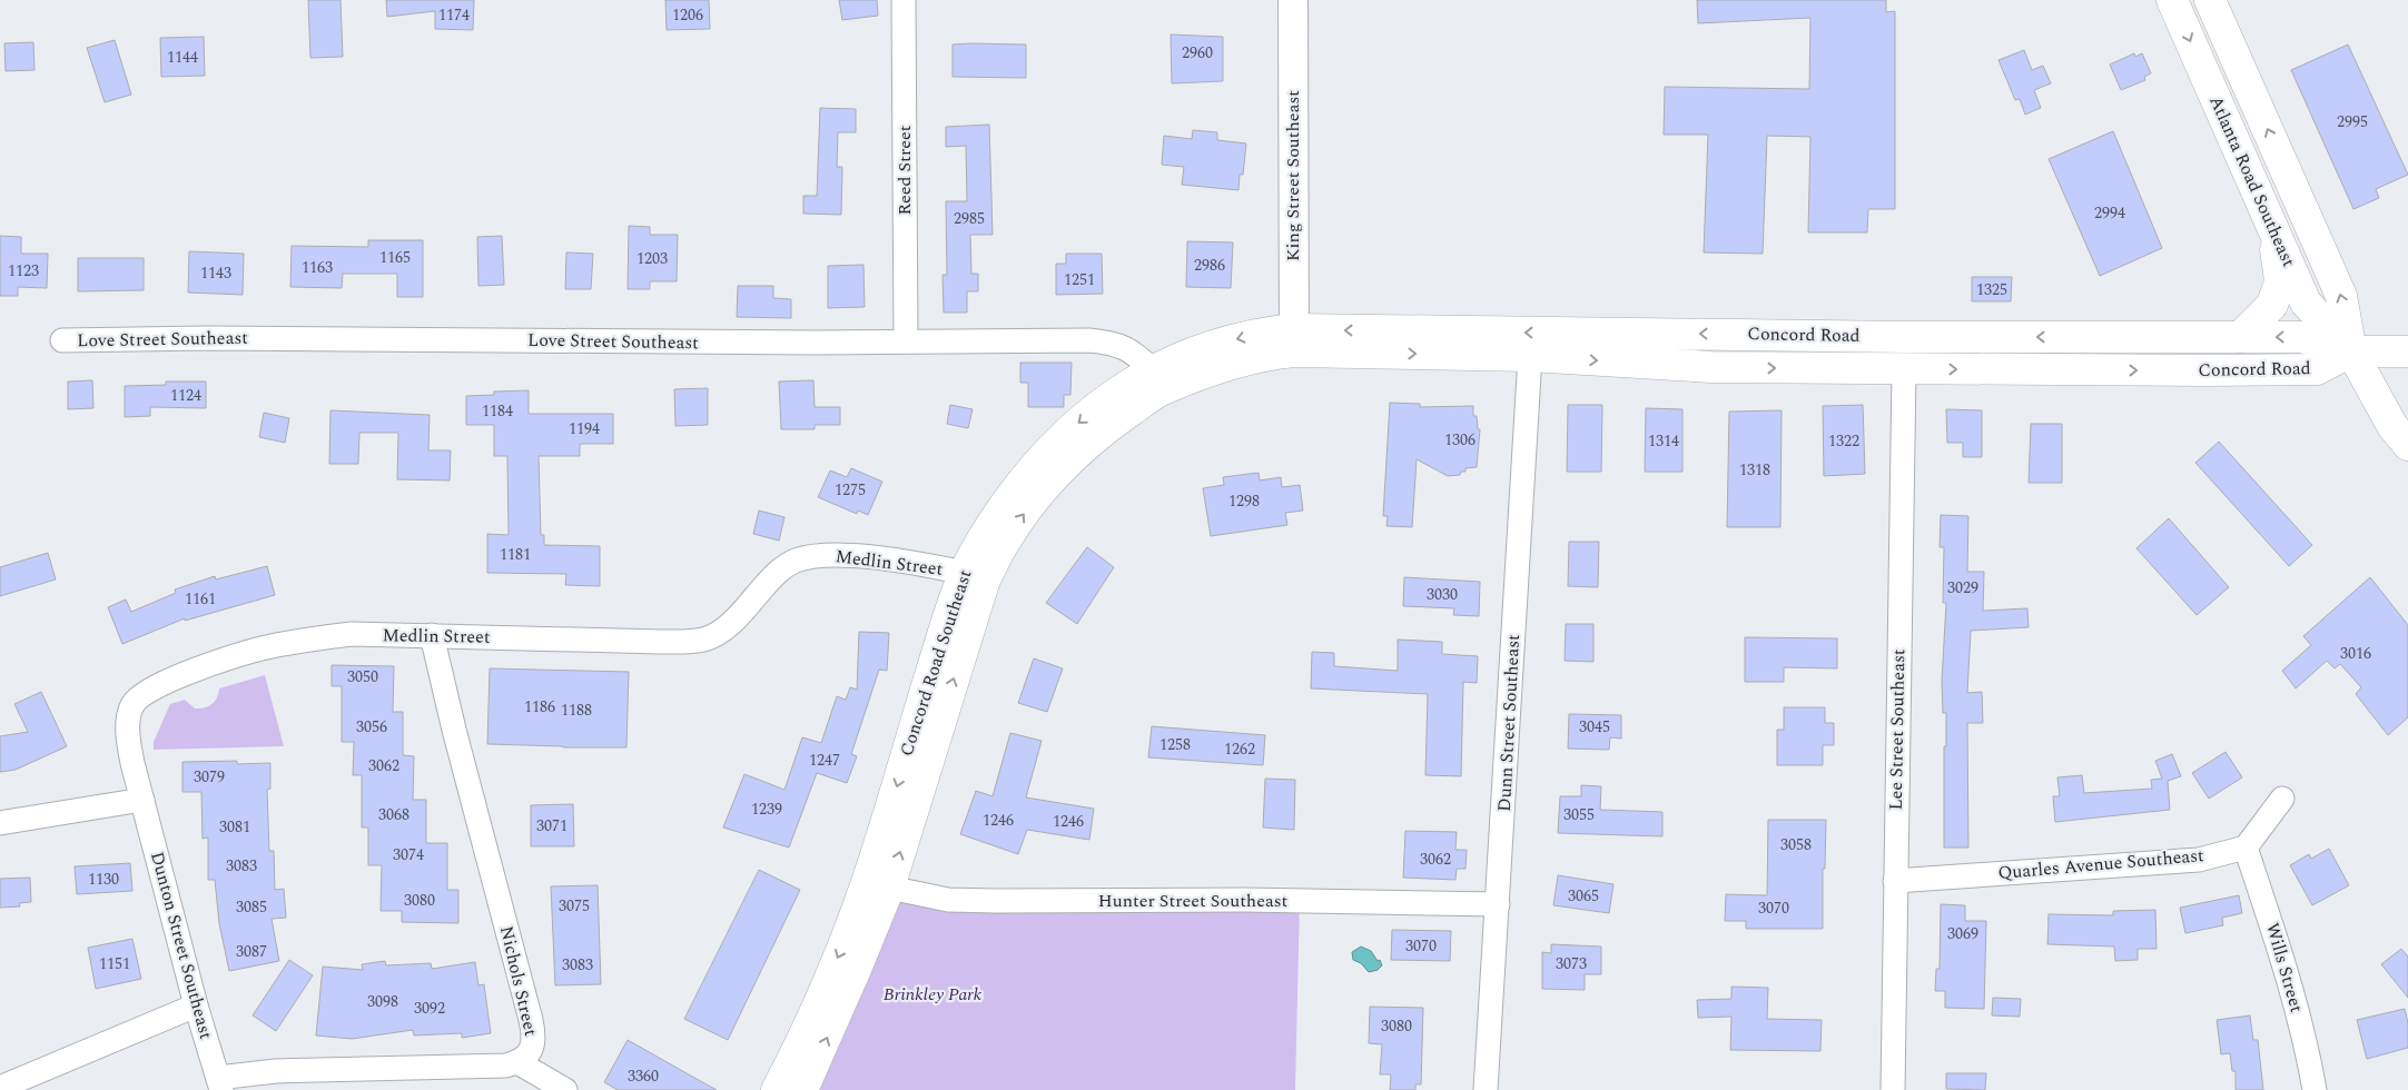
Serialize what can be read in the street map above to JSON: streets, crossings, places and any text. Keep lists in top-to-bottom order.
{
  "streets": {
    "main road": ["Atlanta Road Southeast", "Concord Road", "Concord Road Southeast"],
    "street": [
      "Reed Street",
      "King Street Southeast",
      "Love Street Southeast",
      "Medlin Street",
      "Dunn Street Southeast",
      "Lee Street Southeast",
      "Quarles Avenue Southeast",
      "Hunter Street Southeast",
      "Dunton Street Southeast",
      "Wills Street",
      "Nichols Street"
    ]
  },
  "crossings": [
    ["Reed Street", "Love Street Southeast"],
    ["King Street Southeast", "Concord Road"],
    ["King Street Southeast", "Concord Road Southeast"],
    ["Atlanta Road Southeast", "Concord Road"],
    ["Concord Road", "Concord Road Southeast"],
    ["Concord Road", "Dunn Street Southeast"],
    ["Concord Road", "Lee Street Southeast"],
    ["Love Street Southeast", "Concord Road Southeast"],
    ["Medlin Street", "Concord Road Southeast"],
    ["Medlin Street", "Dunton Street Southeast"],
    ["Medlin Street", "Nichols Street"],
    ["Concord Road Southeast", "Hunter Street Southeast"],
    ["Dunn Street Southeast", "Hunter Street Southeast"],
    ["Lee Street Southeast", "Quarles Avenue Southeast"],
    ["Quarles Avenue Southeast", "Wills Street"],
    ["Dunton Street Southeast", "Nichols Street"]
  ],
  "parks": ["Brinkley Park"],
  "house_numbers": [
    "1174",
    "1206",
    "2960",
    "1144",
    "2995",
    "2994",
    "2985",
    "1165",
    "1203",
    "2986",
    "1163",
    "1123",
    "1143",
    "1251",
    "1325",
    "1124",
    "1184",
    "1194",
    "1306",
    "1314",
    "1322",
    "1318",
    "1275",
    "1298",
    "1181",
    "3029",
    "3030",
    "1161",
    "3016",
    "3050",
    "1186",
    "1188",
    "3056",
    "3045",
    "1258",
    "1262",
    "1247",
    "3062",
    "3079",
    "1239",
    "3068",
    "3055",
    "1246",
    "1246",
    "3071",
    "3081",
    "3058",
    "3074",
    "3062",
    "3083",
    "1130",
    "3065",
    "3080",
    "3075",
    "3085",
    "3070",
    "3069",
    "3070",
    "3087",
    "1151",
    "3073",
    "3083",
    "3098",
    "3092",
    "3080",
    "3360"
  ]
}
